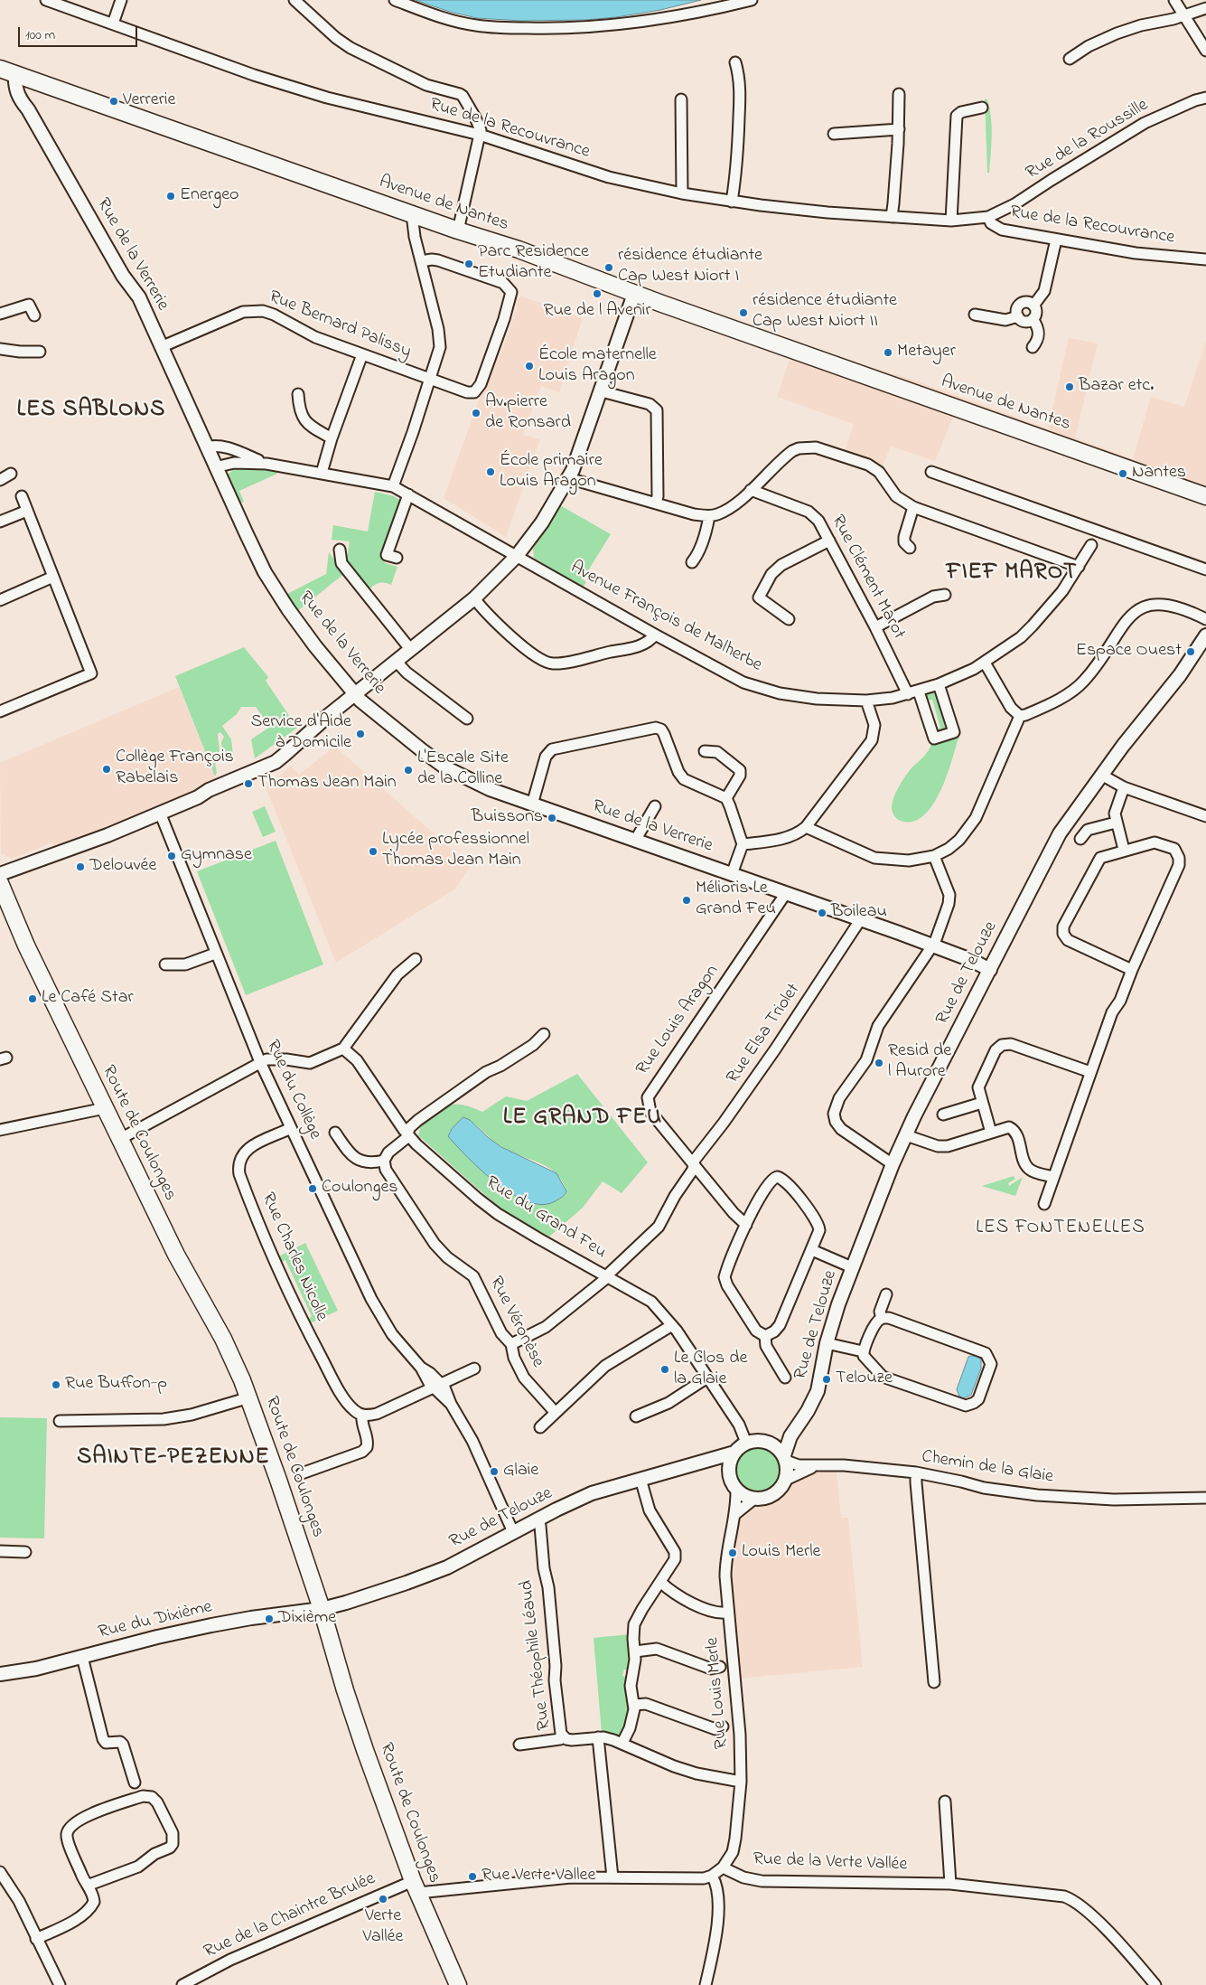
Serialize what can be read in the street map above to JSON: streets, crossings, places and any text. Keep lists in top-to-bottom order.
{
  "streets": {
    "main road": ["Avenue de Nantes", "Route de Coulonges"],
    "street": [
      "Rue de la Recouvrance",
      "Rue de la Roussille",
      "Rue de la Verrerie",
      "Rue Bernard Palissy",
      "Rue Clément Marot",
      "Avenue François de Malherbe",
      "Rue de Telouze",
      "Rue Louis Aragon",
      "Rue Elsa Triolet",
      "Rue du Collège",
      "Rue du Grand Feu",
      "Rue Charles Nicolle",
      "Rue Véronèse",
      "Chemin de la Glaie",
      "Rue du Dixième",
      "Rue Théophile Léaud",
      "Rue Louis Merle",
      "Rue de la Verte Vallée",
      "Rue de la Chaintre Brulée"
    ]
  },
  "crossings": [
    ["Rue de la Recouvrance", "Rue de la Roussille"],
    ["Avenue de Nantes", "Rue de la Verrerie"],
    ["Rue de la Verrerie", "Rue Bernard Palissy"],
    ["Rue de la Verrerie", "Rue de Telouze"],
    ["Rue de la Verrerie", "Rue Louis Aragon"],
    ["Rue de la Verrerie", "Rue Elsa Triolet"],
    ["Rue Clément Marot", "Avenue François de Malherbe"],
    ["Rue de Telouze", "Rue du Collège"],
    ["Rue de Telouze", "Route de Coulonges"],
    ["Rue de Telouze", "Rue du Grand Feu"],
    ["Rue de Telouze", "Chemin de la Glaie"],
    ["Rue de Telouze", "Rue du Dixième"],
    ["Rue de Telouze", "Rue Théophile Léaud"],
    ["Rue de Telouze", "Rue Louis Merle"],
    ["Rue Louis Aragon", "Rue Elsa Triolet"],
    ["Rue Elsa Triolet", "Rue du Grand Feu"],
    ["Rue Elsa Triolet", "Rue Véronèse"],
    ["Rue du Collège", "Rue Charles Nicolle"],
    ["Route de Coulonges", "Rue du Dixième"],
    ["Route de Coulonges", "Rue de la Chaintre Brulée"],
    ["Rue du Grand Feu", "Chemin de la Glaie"],
    ["Rue du Grand Feu", "Rue Louis Merle"],
    ["Chemin de la Glaie", "Rue Louis Merle"],
    ["Rue Théophile Léaud", "Rue Louis Merle"],
    ["Rue Louis Merle", "Rue de la Verte Vallée"]
  ],
  "districts": [
    "LES SABLONS",
    "FIEF MAROT",
    "LE GRAND FEU",
    "LES FONTENELLES",
    "SAINTE-PEZENNE"
  ],
  "places": [
    "Verrerie",
    "Energeo",
    "Parc Residence Etudiante",
    "résidence étudiante Cap West Niort I",
    "Rue de l Avenir",
    "résidence étudiante Cap West Niort II",
    "Metayer",
    "École maternelle Louis Aragon",
    "Bazar etc.",
    "Av.pierre de Ronsard",
    "École primaire Louis Aragon",
    "Nantes",
    "Espace Ouest",
    "Service d'Aide à Domicile",
    "Collège François Rabelais",
    "L'Escale Site de la Colline",
    "Thomas Jean Main",
    "Buissons",
    "Lycée professionnel Thomas Jean Main",
    "Gymnase",
    "Delouvée",
    "Mélioris Le Grand Feu",
    "Boileau",
    "Le Café Star",
    "Resid de l Aurore",
    "Coulonges",
    "Le Clos de la Glaie",
    "Telouze",
    "Rue Buffon-p",
    "Glaie",
    "Louis Merle",
    "Dixième",
    "Rue Verte Vallee",
    "Verte Vallée"
  ],
  "scale_bar": "100 m"
}
